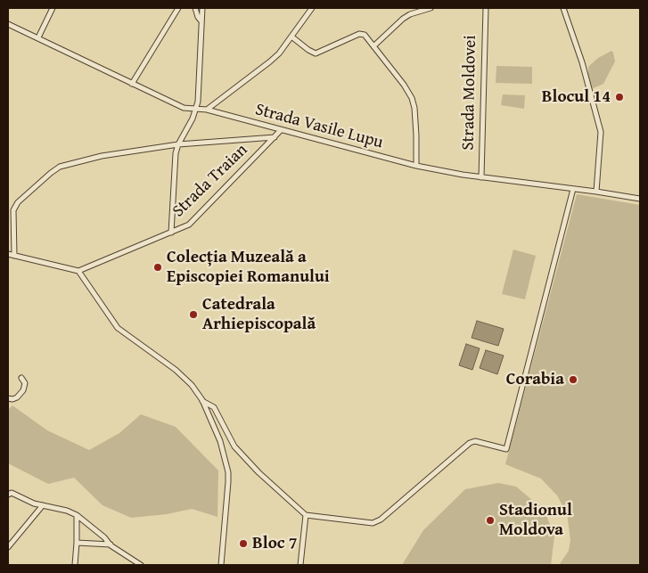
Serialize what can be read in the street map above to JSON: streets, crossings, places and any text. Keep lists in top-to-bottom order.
{
  "streets": {
    "street": ["Strada Moldovei", "Strada Vasile Lupu", "Strada Traian"]
  },
  "crossings": [
    ["Strada Moldovei", "Strada Vasile Lupu"],
    ["Strada Vasile Lupu", "Strada Traian"]
  ],
  "places": [
    "Blocul 14",
    "Colecția Muzeală a Episcopiei Romanului",
    "Catedrala Arhiepiscopală",
    "Corabia",
    "Stadionul Moldova",
    "Bloc 7"
  ]
}
